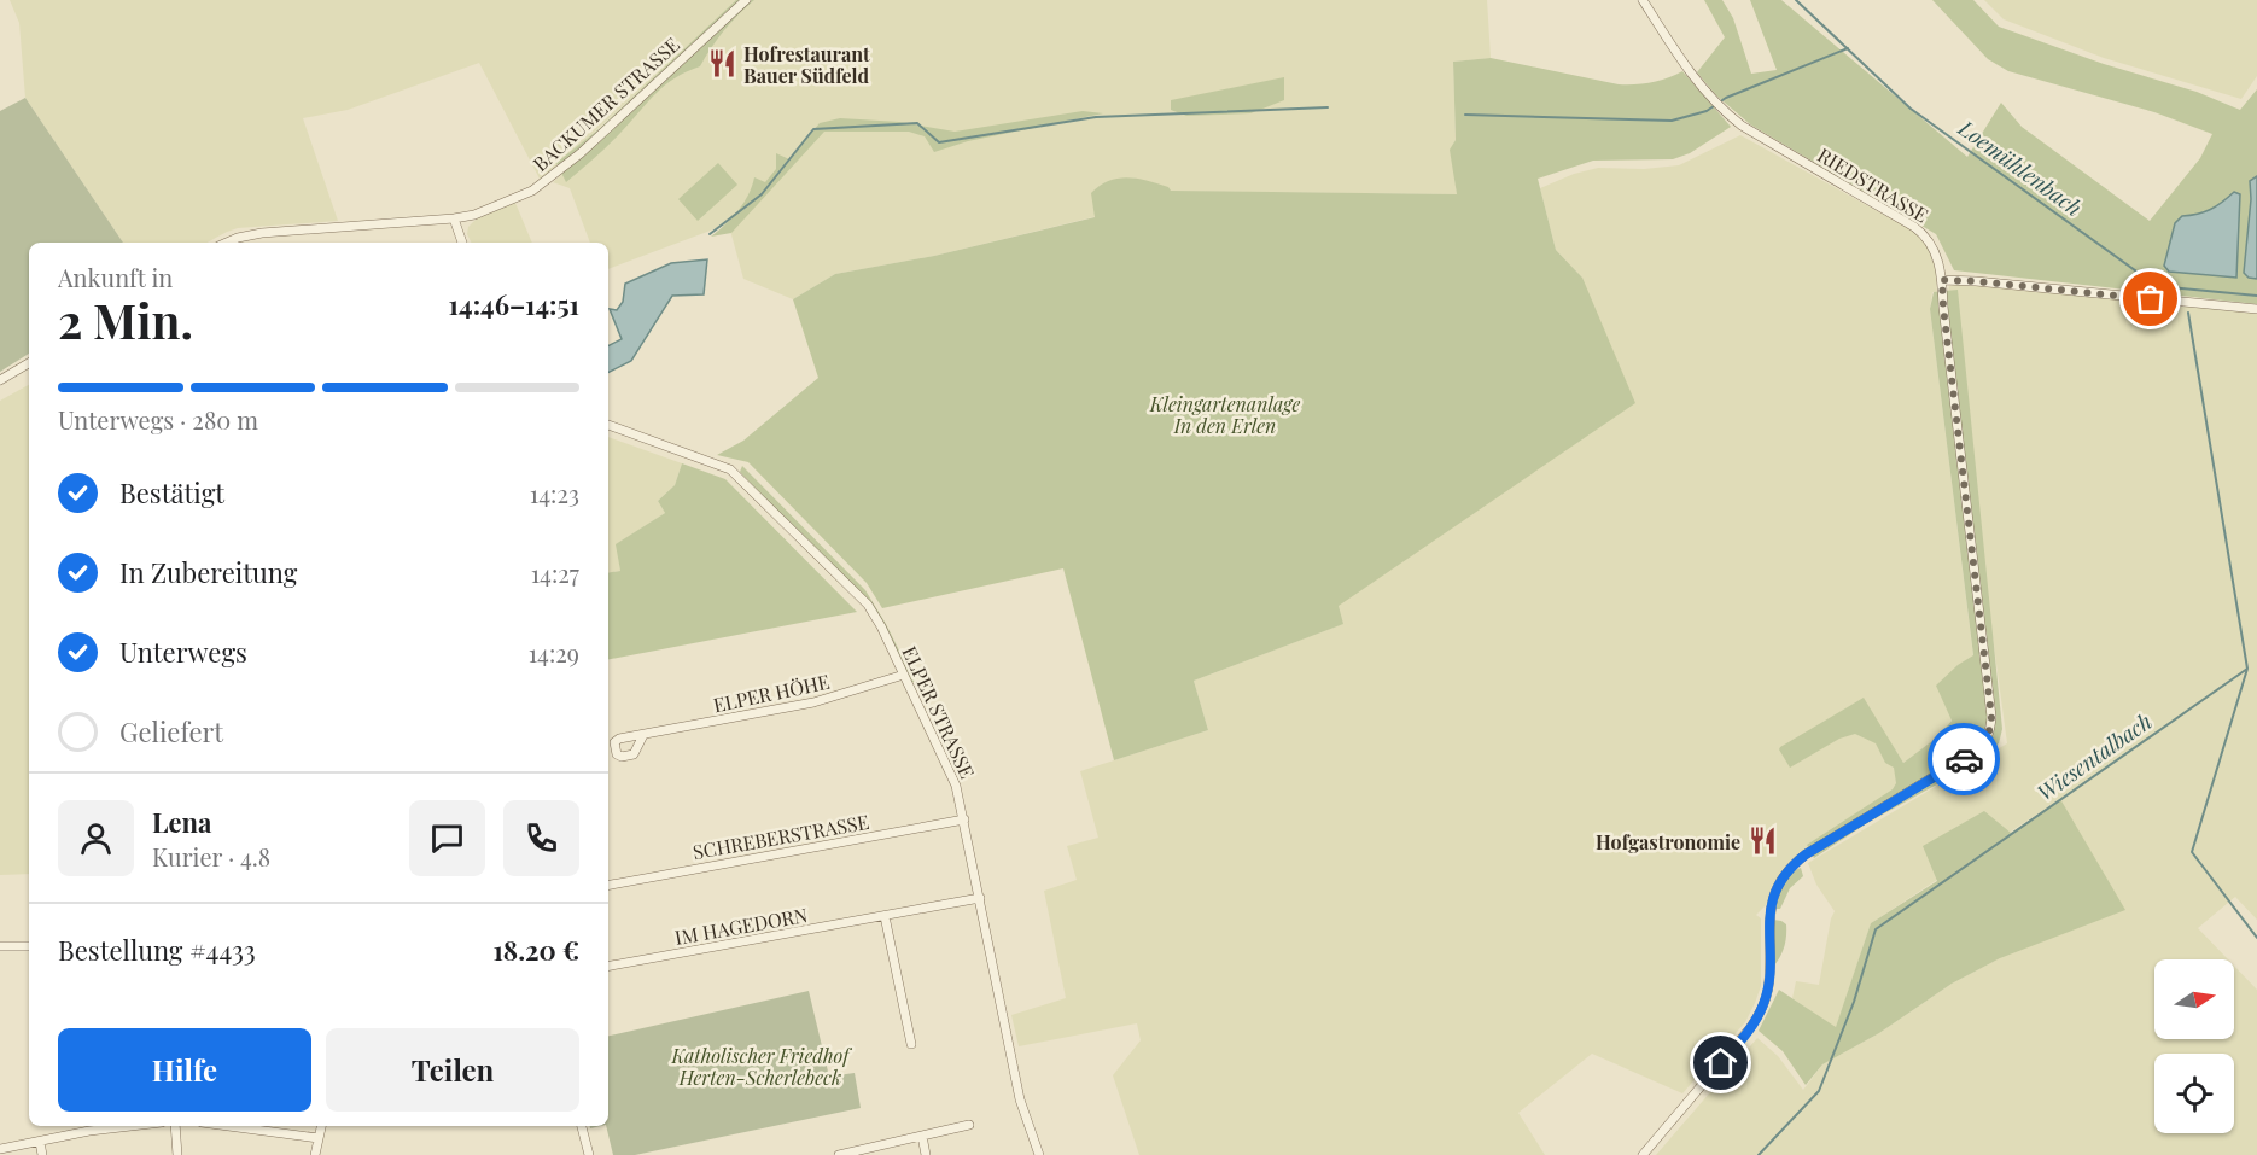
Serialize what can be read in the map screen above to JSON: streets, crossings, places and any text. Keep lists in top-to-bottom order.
{
  "streets": {
    "street": [
      "BACKUMER STRASSE",
      "RIEDSTRASSE",
      "ELPER HÖHE",
      "ELPER STRASSE",
      "SCHREBERSTRASSE",
      "IM HAGEDORN"
    ]
  },
  "crossings": [
    ["ELPER HÖHE", "ELPER STRASSE"],
    ["ELPER STRASSE", "SCHREBERSTRASSE"],
    ["ELPER STRASSE", "IM HAGEDORN"]
  ],
  "water": ["Loemühlenbach", "Wiesentalbach"],
  "parks": ["Kleingartenanlage In den Erlen", "Katholischer Friedhof Herten-Scherlebeck"],
  "places": {
    "restaurant": ["Hofrestaurant Bauer Südfeld", "Hofgastronomie"]
  },
  "north": "right",
  "page": {
    "heading": ["2 Min.", "Ankunft in", "14:46–14:51"],
    "panel": [
      "Lena",
      "Kurier · 4.8",
      "Bestellung #4433",
      "18.20 €"
    ],
    "bar": "Unterwegs · 280 m",
    "list": [
      ["Bestätigt", "14:23"],
      ["In Zubereitung", "14:27"],
      ["Unterwegs", "14:29"],
      "Geliefert"
    ],
    "buttons": ["Hilfe", "Teilen"]
  }
}
